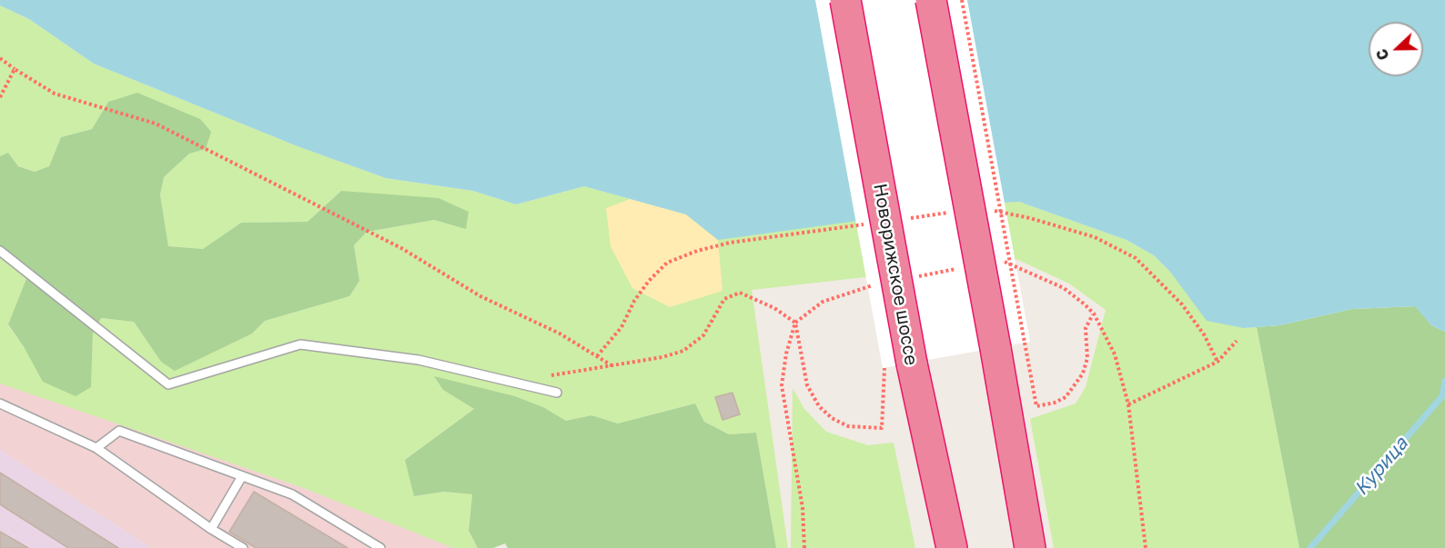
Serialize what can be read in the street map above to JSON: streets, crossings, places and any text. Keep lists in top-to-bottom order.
{
  "streets": {
    "highway": ["Новорижское шоссе"]
  },
  "water": ["Курица"],
  "north": "left"
}
